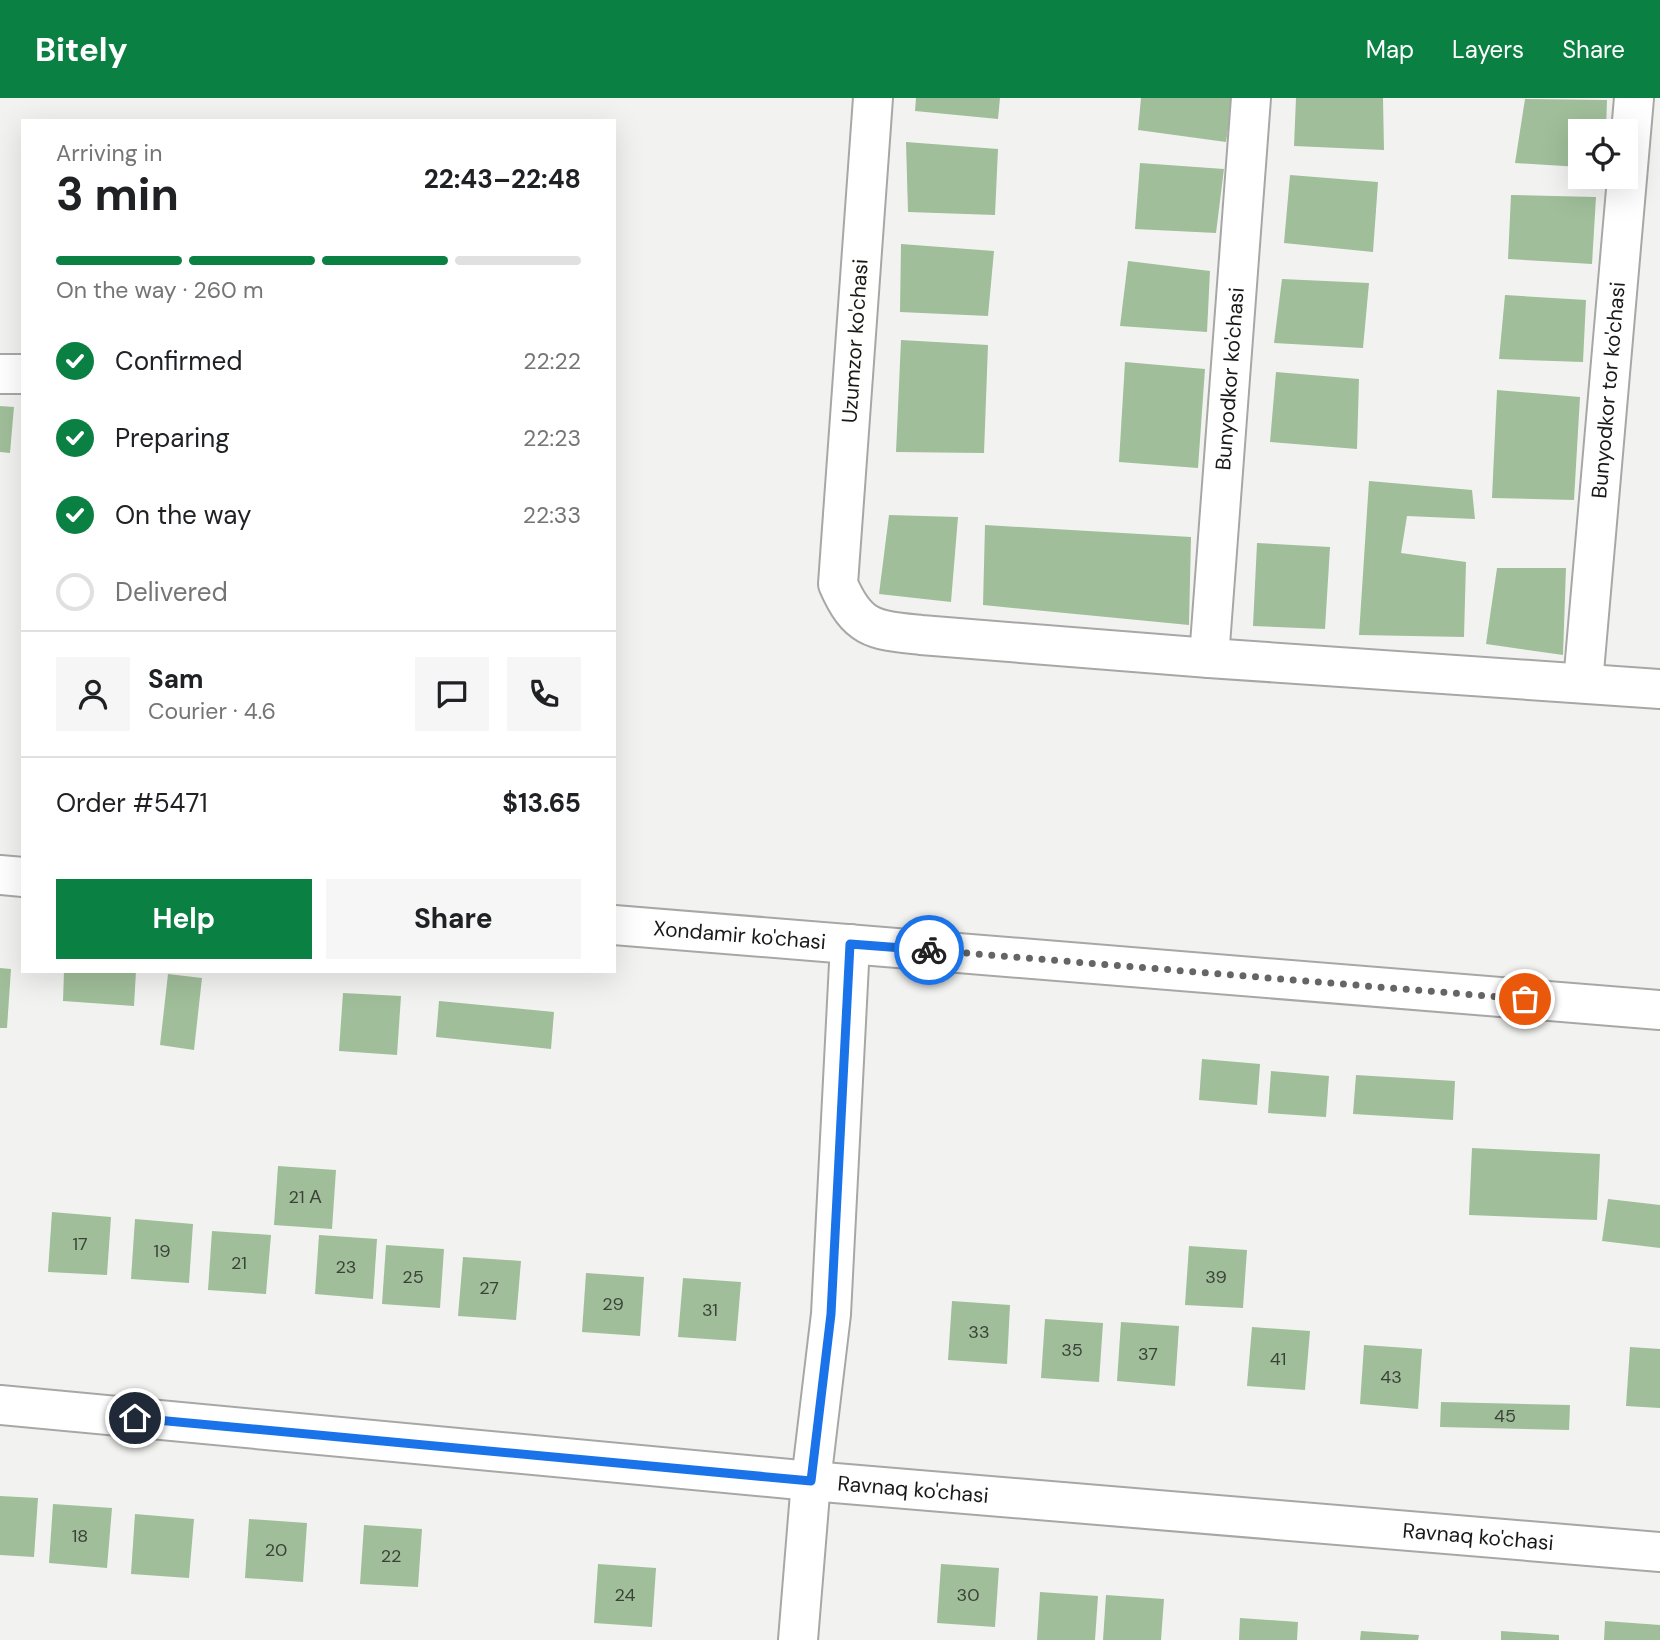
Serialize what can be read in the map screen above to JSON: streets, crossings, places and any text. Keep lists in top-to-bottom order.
{
  "streets": {
    "street": [
      "Uzumzor ko'chasi",
      "Bunyodkor ko'chasi",
      "Bunyodkor tor ko'chasi",
      "Xondamir ko'chasi",
      "Ravnaq ko'chasi"
    ]
  },
  "crossings": [
    ["Uzumzor ko'chasi", "Bunyodkor ko'chasi"]
  ],
  "house_numbers": [
    "21 А",
    "17",
    "19",
    "21",
    "23",
    "25",
    "39",
    "27",
    "29",
    "31",
    "33",
    "35",
    "37",
    "41",
    "43",
    "45",
    "18",
    "20",
    "22",
    "24",
    "30"
  ],
  "page": {
    "header": "Bitely",
    "nav": ["Map", "Layers", "Share"],
    "heading": ["3 min", "Arriving in", "22:43–22:48"],
    "panel": [
      "Sam",
      "Courier · 4.6",
      "Order #5471",
      "$13.65"
    ],
    "bar": "On the way · 260 m",
    "list": [
      ["Confirmed", "22:22"],
      ["Preparing", "22:23"],
      ["On the way", "22:33"],
      "Delivered"
    ],
    "buttons": ["Help", "Share"]
  }
}
